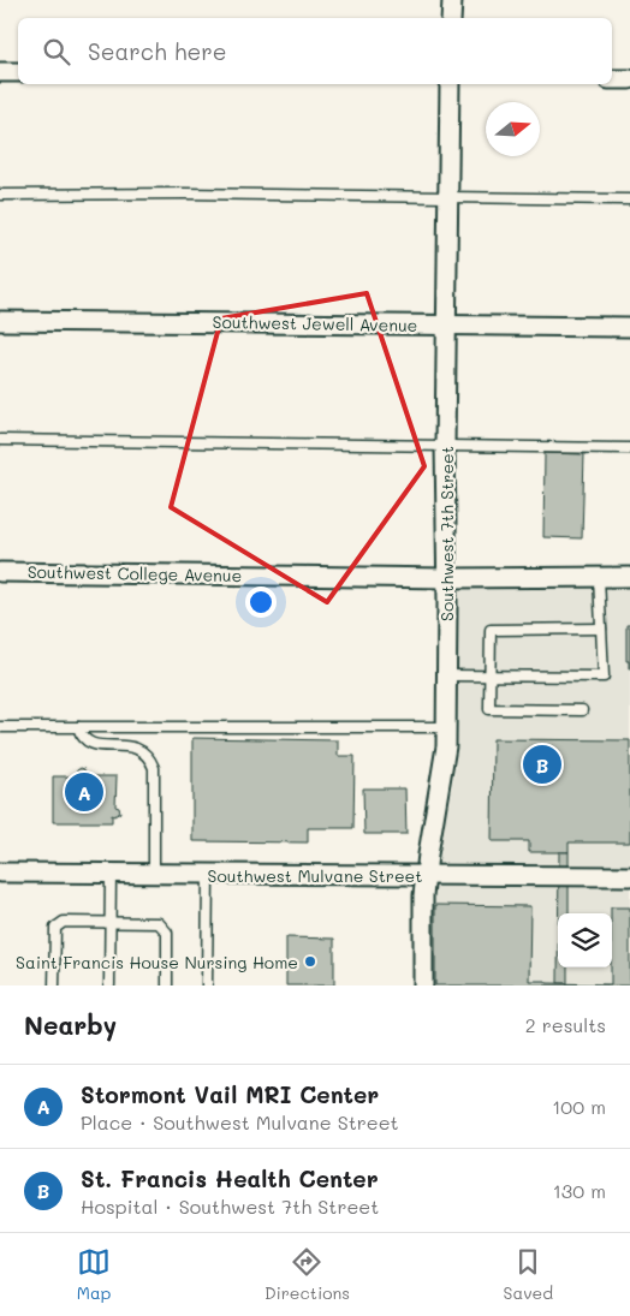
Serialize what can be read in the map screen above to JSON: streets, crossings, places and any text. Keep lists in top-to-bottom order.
{
  "streets": {
    "street": [
      "Southwest Jewell Avenue",
      "Southwest 7th Street",
      "Southwest College Avenue",
      "Southwest Mulvane Street"
    ]
  },
  "crossings": [
    ["Southwest Jewell Avenue", "Southwest 7th Street"],
    ["Southwest 7th Street", "Southwest College Avenue"],
    ["Southwest 7th Street", "Southwest Mulvane Street"]
  ],
  "places": ["Saint Francis House Nursing Home"],
  "north": "right",
  "page": {
    "search": "Search here",
    "pins": ["B", "A"],
    "heading": ["Nearby", "2 results"],
    "list": [
      {
        "mark": "A",
        "name": "Stormont Vail MRI Center",
        "note": "Place · Southwest Mulvane Street",
        "value": "100 m"
      },
      {
        "mark": "B",
        "name": "St. Francis Health Center",
        "note": "Hospital · Southwest 7th Street",
        "value": "130 m"
      }
    ],
    "nav": ["Map", "Directions", "Saved"]
  }
}
